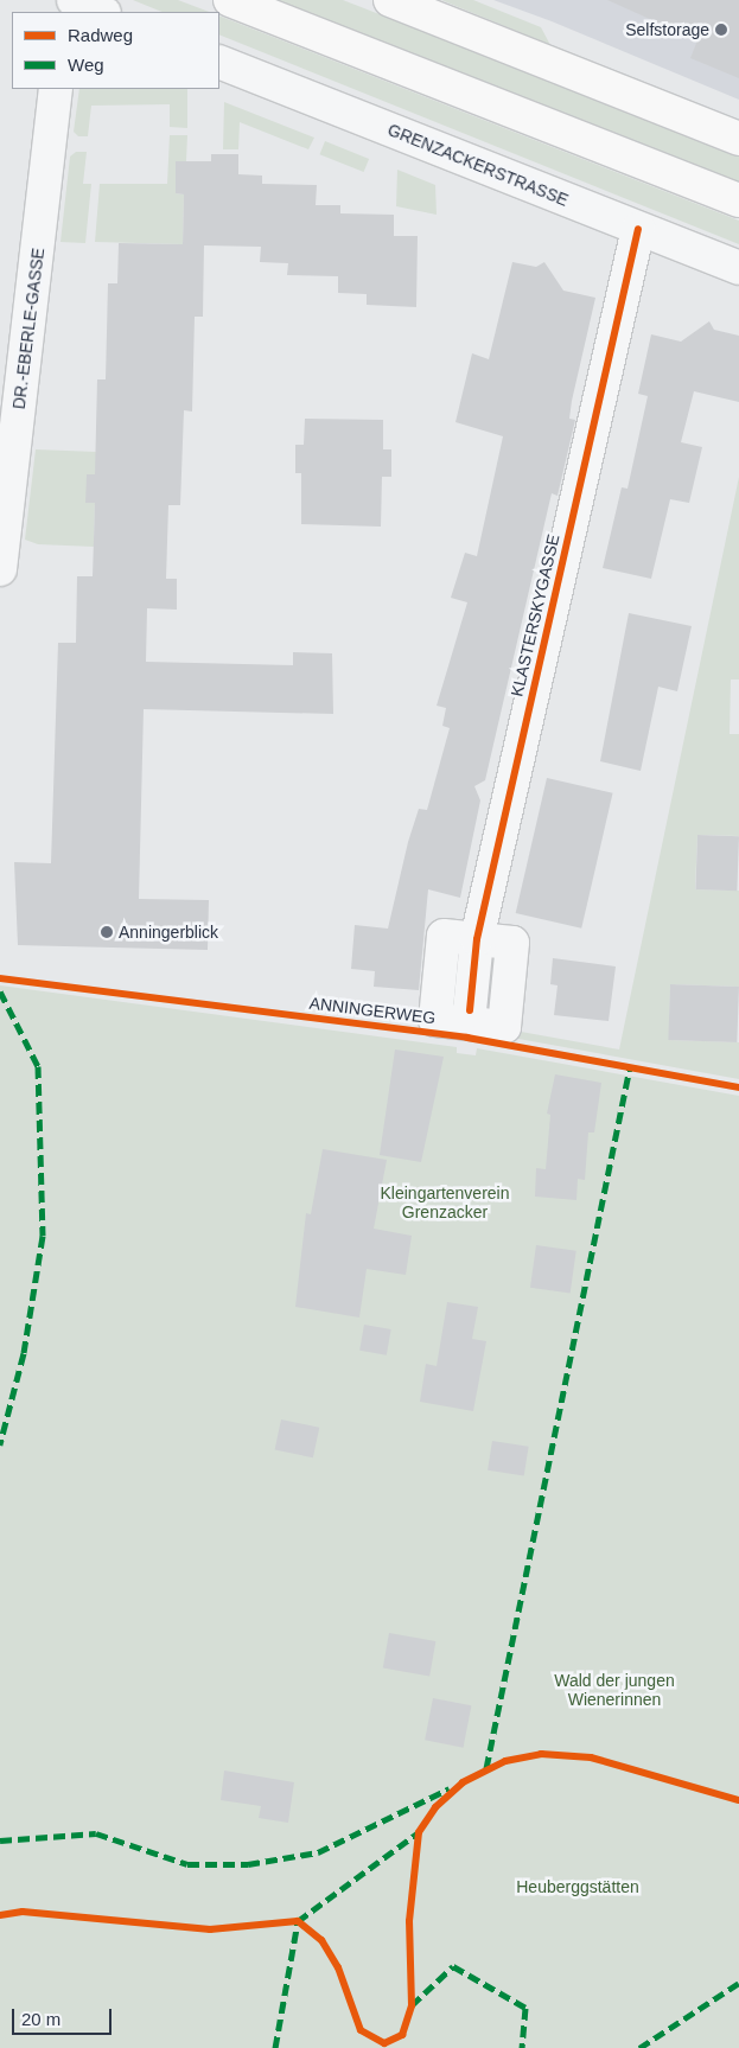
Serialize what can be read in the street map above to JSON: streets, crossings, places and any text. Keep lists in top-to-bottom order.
{
  "streets": {
    "street": ["GRENZACKERSTRASSE", "DR.-EBERLE-GASSE", "KLASTERSKYGASSE"],
    "cycle path": ["ANNINGERWEG"]
  },
  "crossings": [
    ["GRENZACKERSTRASSE", "KLASTERSKYGASSE"]
  ],
  "parks": ["Kleingartenverein Grenzacker", "Wald der jungen Wienerinnen", "Heuberggstätten"],
  "places": ["Selfstorage", "Anningerblick"],
  "legend": ["Radweg", "Weg"],
  "scale_bar": "20 m"
}
